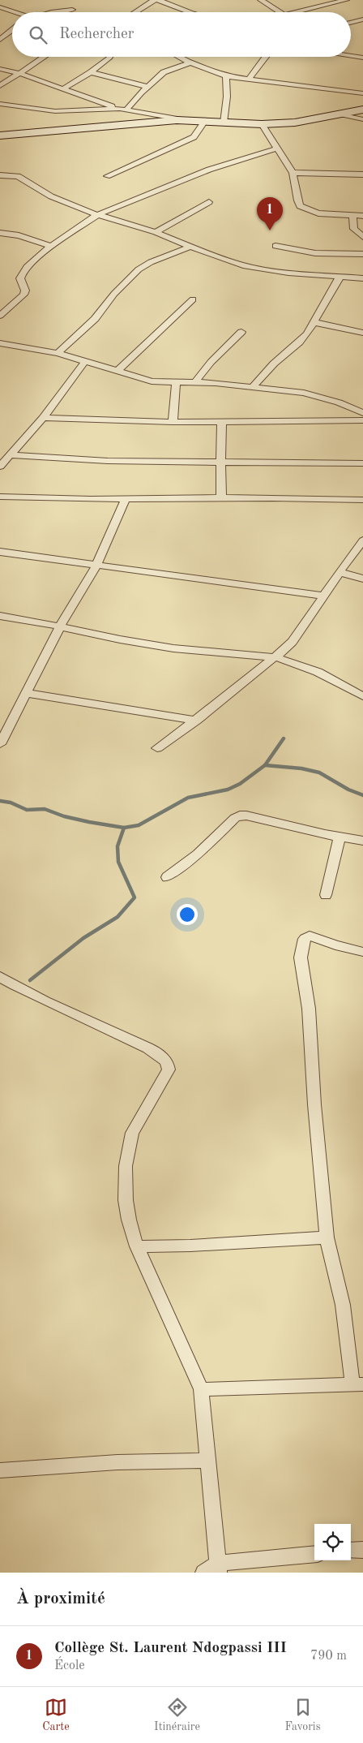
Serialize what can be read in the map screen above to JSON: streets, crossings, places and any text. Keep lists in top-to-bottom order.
{
  "page": {
    "search": "Rechercher",
    "pins": "1",
    "heading": "À proximité",
    "list": [
      {
        "mark": "1",
        "name": "Collège St. Laurent Ndogpassi III",
        "note": "École",
        "value": "790 m"
      }
    ],
    "nav": ["Carte", "Itinéraire", "Favoris"]
  }
}
